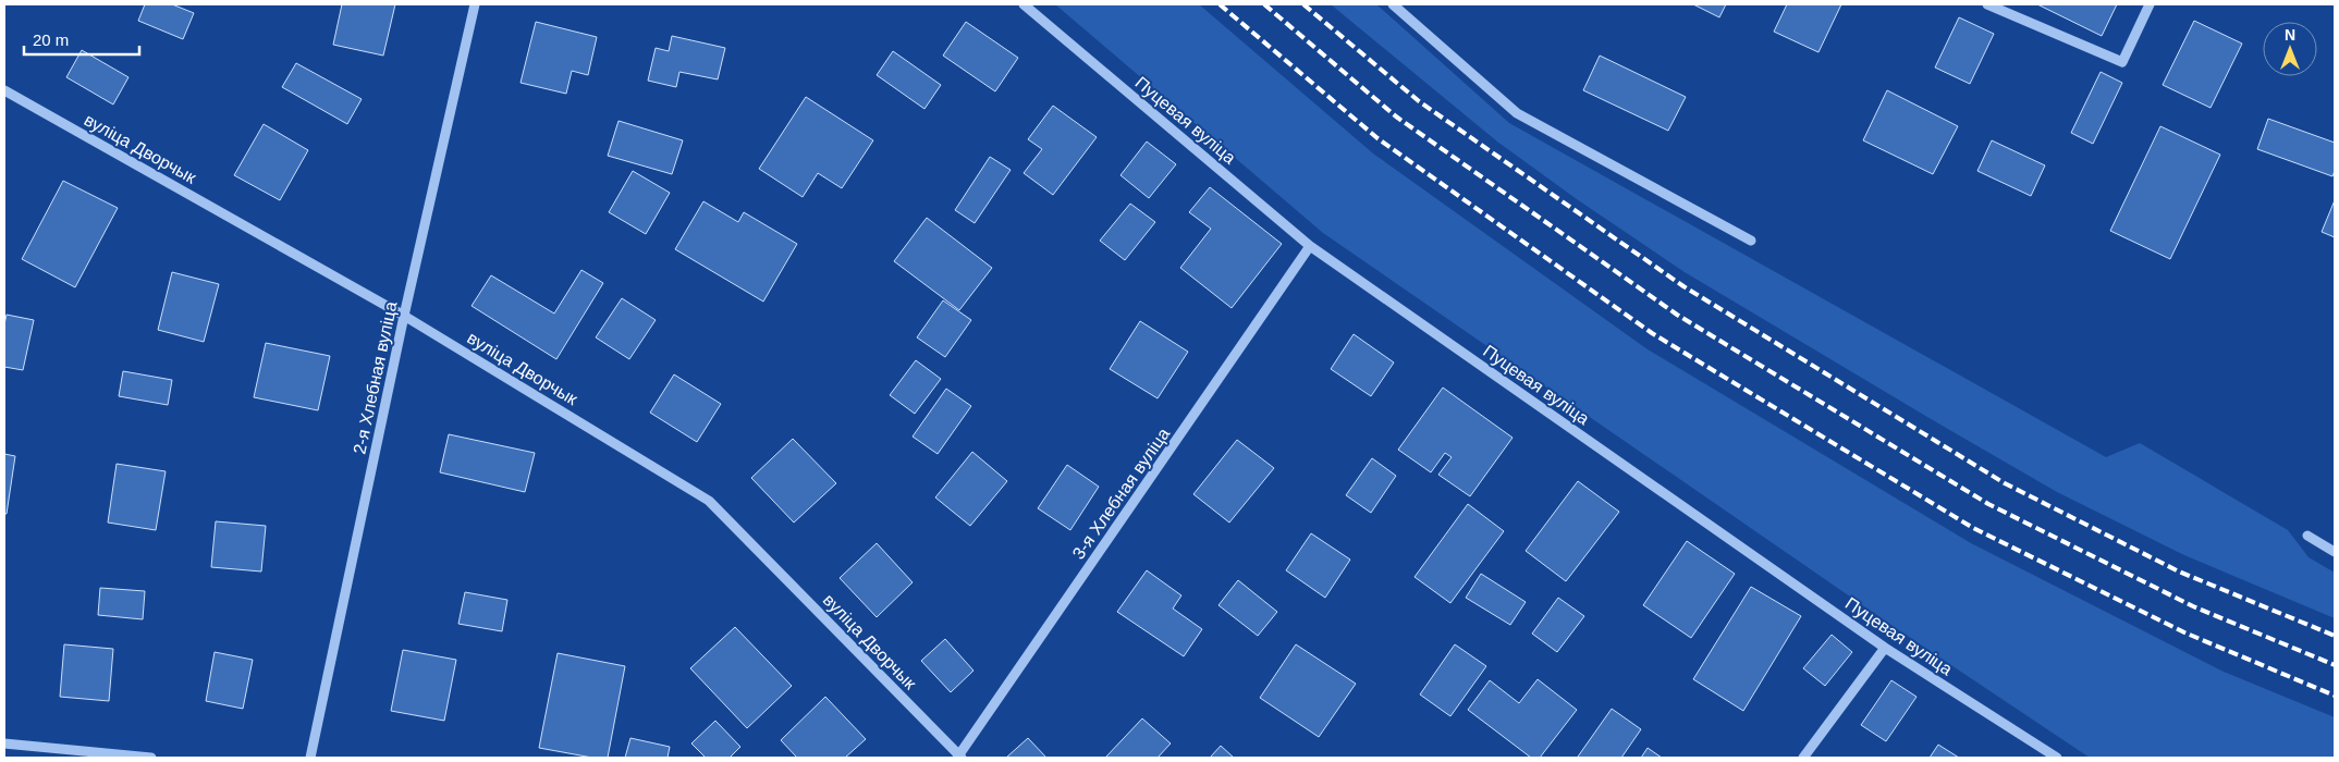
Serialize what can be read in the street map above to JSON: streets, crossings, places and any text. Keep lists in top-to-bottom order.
{
  "streets": {
    "street": [
      "Пуцевая вуліца",
      "вуліца Дворчык",
      "2-я Хлебная вуліца",
      "3-я Хлебная вуліца"
    ]
  },
  "crossings": [
    ["Пуцевая вуліца", "3-я Хлебная вуліца"],
    ["вуліца Дворчык", "2-я Хлебная вуліца"],
    ["вуліца Дворчык", "3-я Хлебная вуліца"]
  ],
  "scale_bar": "20 m",
  "north": "top"
}
